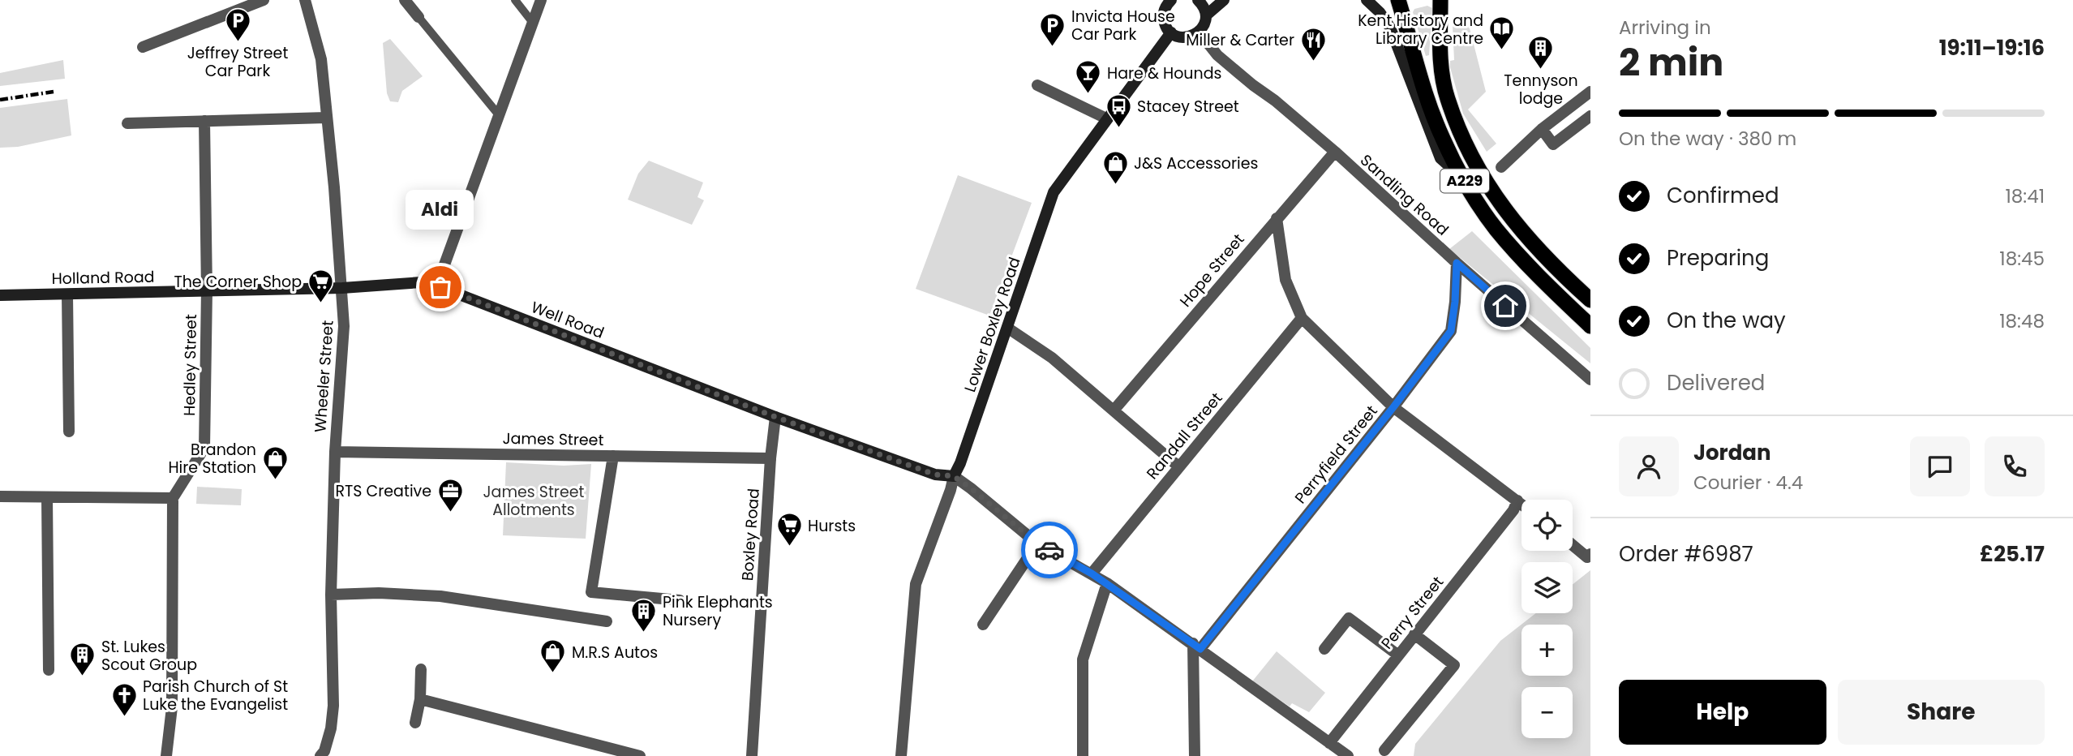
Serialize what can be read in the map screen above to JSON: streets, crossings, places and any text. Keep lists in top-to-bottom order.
{
  "streets": {
    "highway": ["A229"],
    "main road": ["Holland Road", "Well Road", "Lower Boxley Road"],
    "street": [
      "Sandling Road",
      "Hope Street",
      "Hedley Street",
      "Wheeler Street",
      "Randall Street",
      "James Street",
      "Perryfield Street",
      "Boxley Road",
      "Perry Street"
    ]
  },
  "crossings": [
    ["Sandling Road", "Hope Street"],
    ["Sandling Road", "Perryfield Street"],
    ["Holland Road", "Well Road"],
    ["Holland Road", "Hedley Street"],
    ["Holland Road", "Wheeler Street"],
    ["Well Road", "Wheeler Street"],
    ["Well Road", "Boxley Road"],
    ["Wheeler Street", "James Street"],
    ["James Street", "Boxley Road"]
  ],
  "parks": ["James Street Allotments"],
  "places": {
    "parking": ["Jeffrey Street Car Park", "Invicta House Car Park"],
    "library": ["Kent History and Library Centre"],
    "restaurant": ["Miller & Carter"],
    "building": ["Tennyson lodge", "Pink Elephants Nursery", "St. Lukes Scout Group"],
    "bar": ["Hare & Hounds"],
    "bus stop": ["Stacey Street"],
    "shop": ["J&S Accessories", "Brandon Hire Station", "M.R.S Autos"],
    "other": ["Aldi"],
    "supermarket": ["The Corner Shop", "Hursts"],
    "office": ["RTS Creative"],
    "church": ["Parish Church of St Luke the Evangelist"]
  },
  "page": {
    "heading": ["2 min", "Arriving in", "19:11–19:16"],
    "panel": [
      "Jordan",
      "Courier · 4.4",
      "Order #6987",
      "£25.17"
    ],
    "bar": "On the way · 380 m",
    "list": [
      ["Confirmed", "18:41"],
      ["Preparing", "18:45"],
      ["On the way", "18:48"],
      "Delivered"
    ],
    "bubble": "Aldi",
    "map_buttons": ["+", "−"],
    "buttons": ["Help", "Share"]
  }
}
